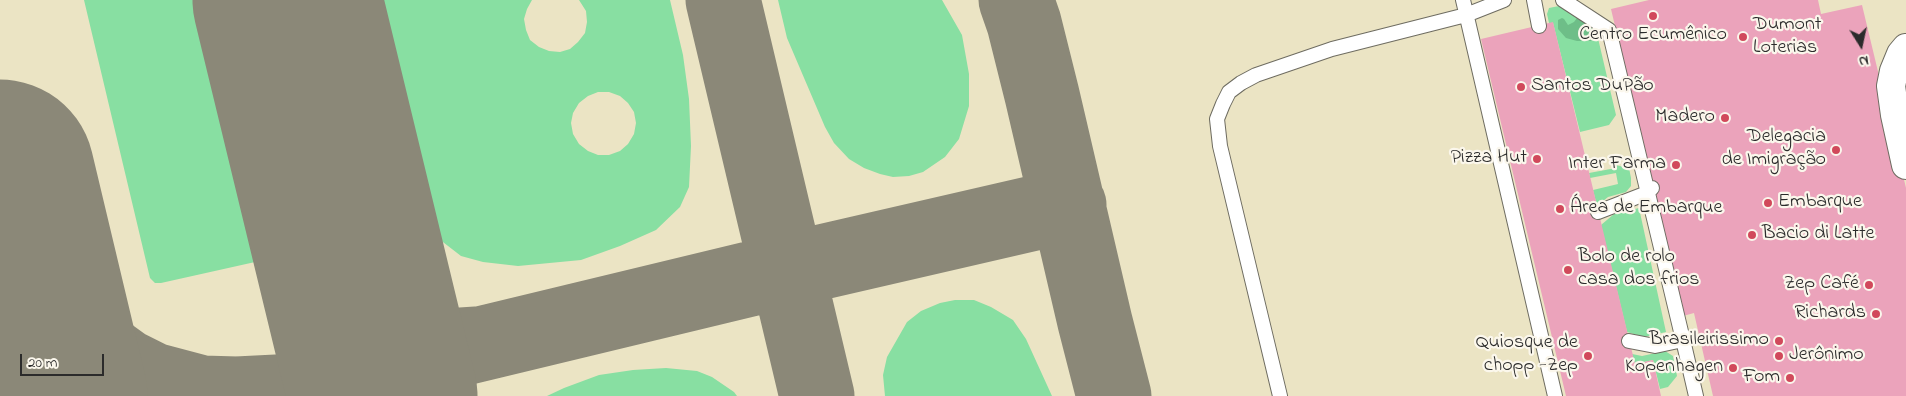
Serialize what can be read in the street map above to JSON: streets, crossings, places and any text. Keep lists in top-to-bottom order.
{
  "places": [
    "Centro Ecumênico",
    "Dumont Loterias",
    "Santos DuPão",
    "Madero",
    "Delegacia de Imigração",
    "Pizza Hut",
    "Inter Farma",
    "Embarque",
    "Área de Embarque",
    "Bacio di Latte",
    "Bolo de rolo casa dos frios",
    "Zep Café",
    "Richards",
    "Brasileirissimo",
    "Quiosque de chopp -Zep",
    "Jerônimo",
    "Kopenhagen",
    "Fom"
  ],
  "scale_bar": "20 m",
  "north": "bottom"
}
